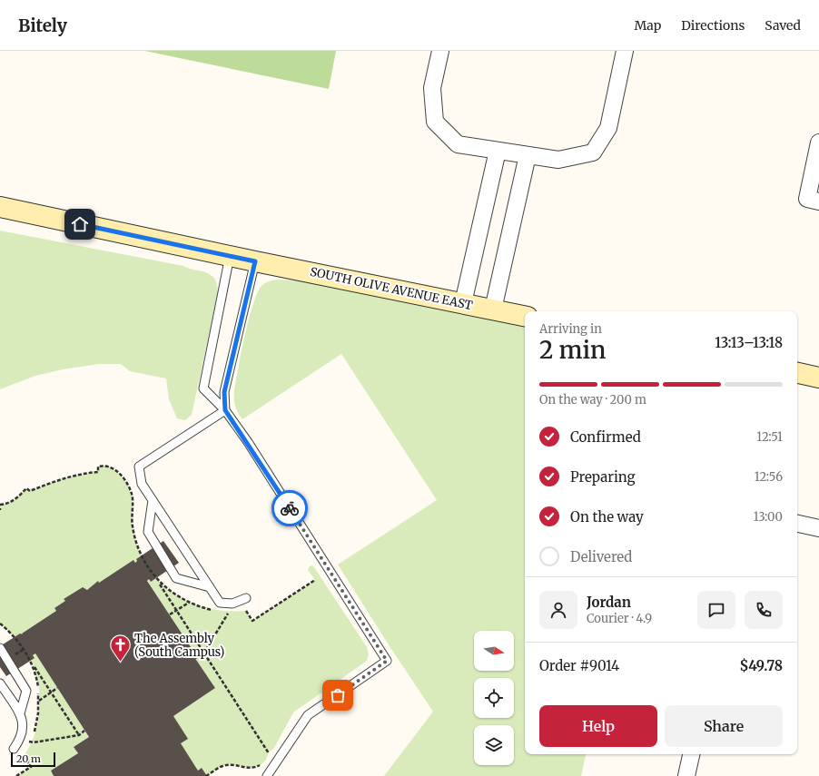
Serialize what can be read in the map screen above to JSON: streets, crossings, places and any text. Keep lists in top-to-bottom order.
{
  "streets": {
    "street": ["SOUTH OLIVE AVENUE EAST"]
  },
  "places": {
    "church": ["The Assembly (South Campus)"]
  },
  "scale_bar": "20 m",
  "north": "right",
  "page": {
    "header": "Bitely",
    "nav": ["Map", "Directions", "Saved"],
    "heading": ["2 min", "Arriving in", "13:13–13:18"],
    "panel": [
      "Jordan",
      "Courier · 4.9",
      "Order #9014",
      "$49.78"
    ],
    "bar": "On the way · 200 m",
    "list": [
      ["Confirmed", "12:51"],
      ["Preparing", "12:56"],
      ["On the way", "13:00"],
      "Delivered"
    ],
    "buttons": ["Help", "Share"],
    "scale": "20 m"
  }
}
